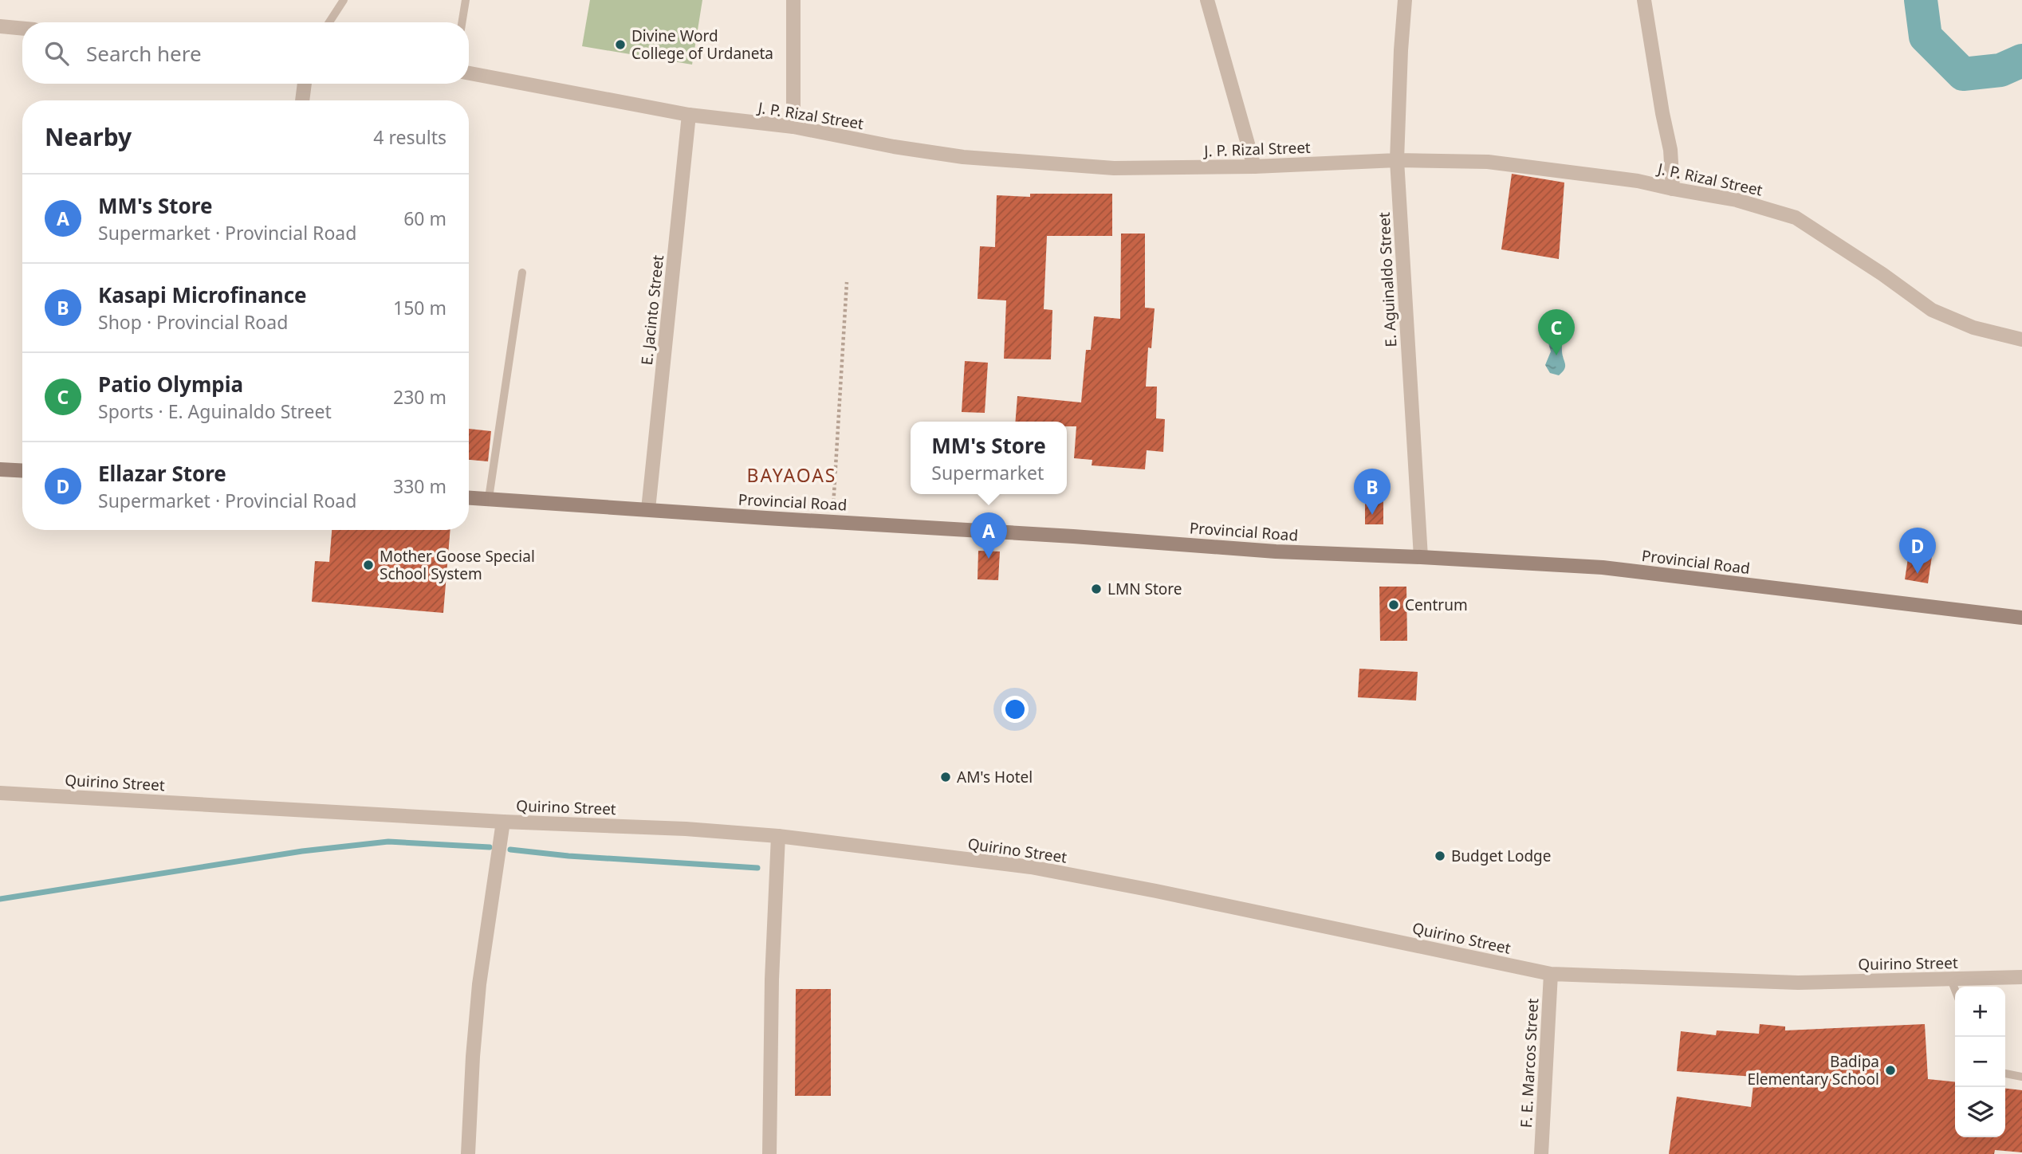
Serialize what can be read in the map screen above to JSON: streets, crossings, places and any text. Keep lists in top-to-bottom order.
{
  "streets": {
    "main road": ["Provincial Road"],
    "street": [
      "J. P. Rizal Street",
      "E. Aguinaldo Street",
      "E. Jacinto Street",
      "Quirino Street",
      "F. E. Marcos Street"
    ]
  },
  "crossings": [
    ["J. P. Rizal Street", "E. Aguinaldo Street"],
    ["J. P. Rizal Street", "E. Jacinto Street"],
    ["E. Aguinaldo Street", "Provincial Road"],
    ["E. Jacinto Street", "Provincial Road"],
    ["Quirino Street", "F. E. Marcos Street"]
  ],
  "districts": ["BAYAOAS"],
  "places": [
    "Divine Word College of Urdaneta",
    "Mother Goose Special School System",
    "LMN Store",
    "Centrum",
    "AM's Hotel",
    "Budget Lodge",
    "Badipa Elementary School"
  ],
  "page": {
    "search": "Search here",
    "heading": ["Nearby", "4 results"],
    "list": [
      {
        "mark": "A",
        "name": "MM's Store",
        "note": "Supermarket · Provincial Road",
        "value": "60 m"
      },
      {
        "mark": "B",
        "name": "Kasapi Microfinance",
        "note": "Shop · Provincial Road",
        "value": "150 m"
      },
      {
        "mark": "C",
        "name": "Patio Olympia",
        "note": "Sports · E. Aguinaldo Street",
        "value": "230 m"
      },
      {
        "mark": "D",
        "name": "Ellazar Store",
        "note": "Supermarket · Provincial Road",
        "value": "330 m"
      }
    ],
    "pins": [
      "C",
      "B",
      "A",
      "D"
    ],
    "popup": ["MM's Store", "Supermarket"],
    "map_buttons": ["+", "−"]
  }
}
